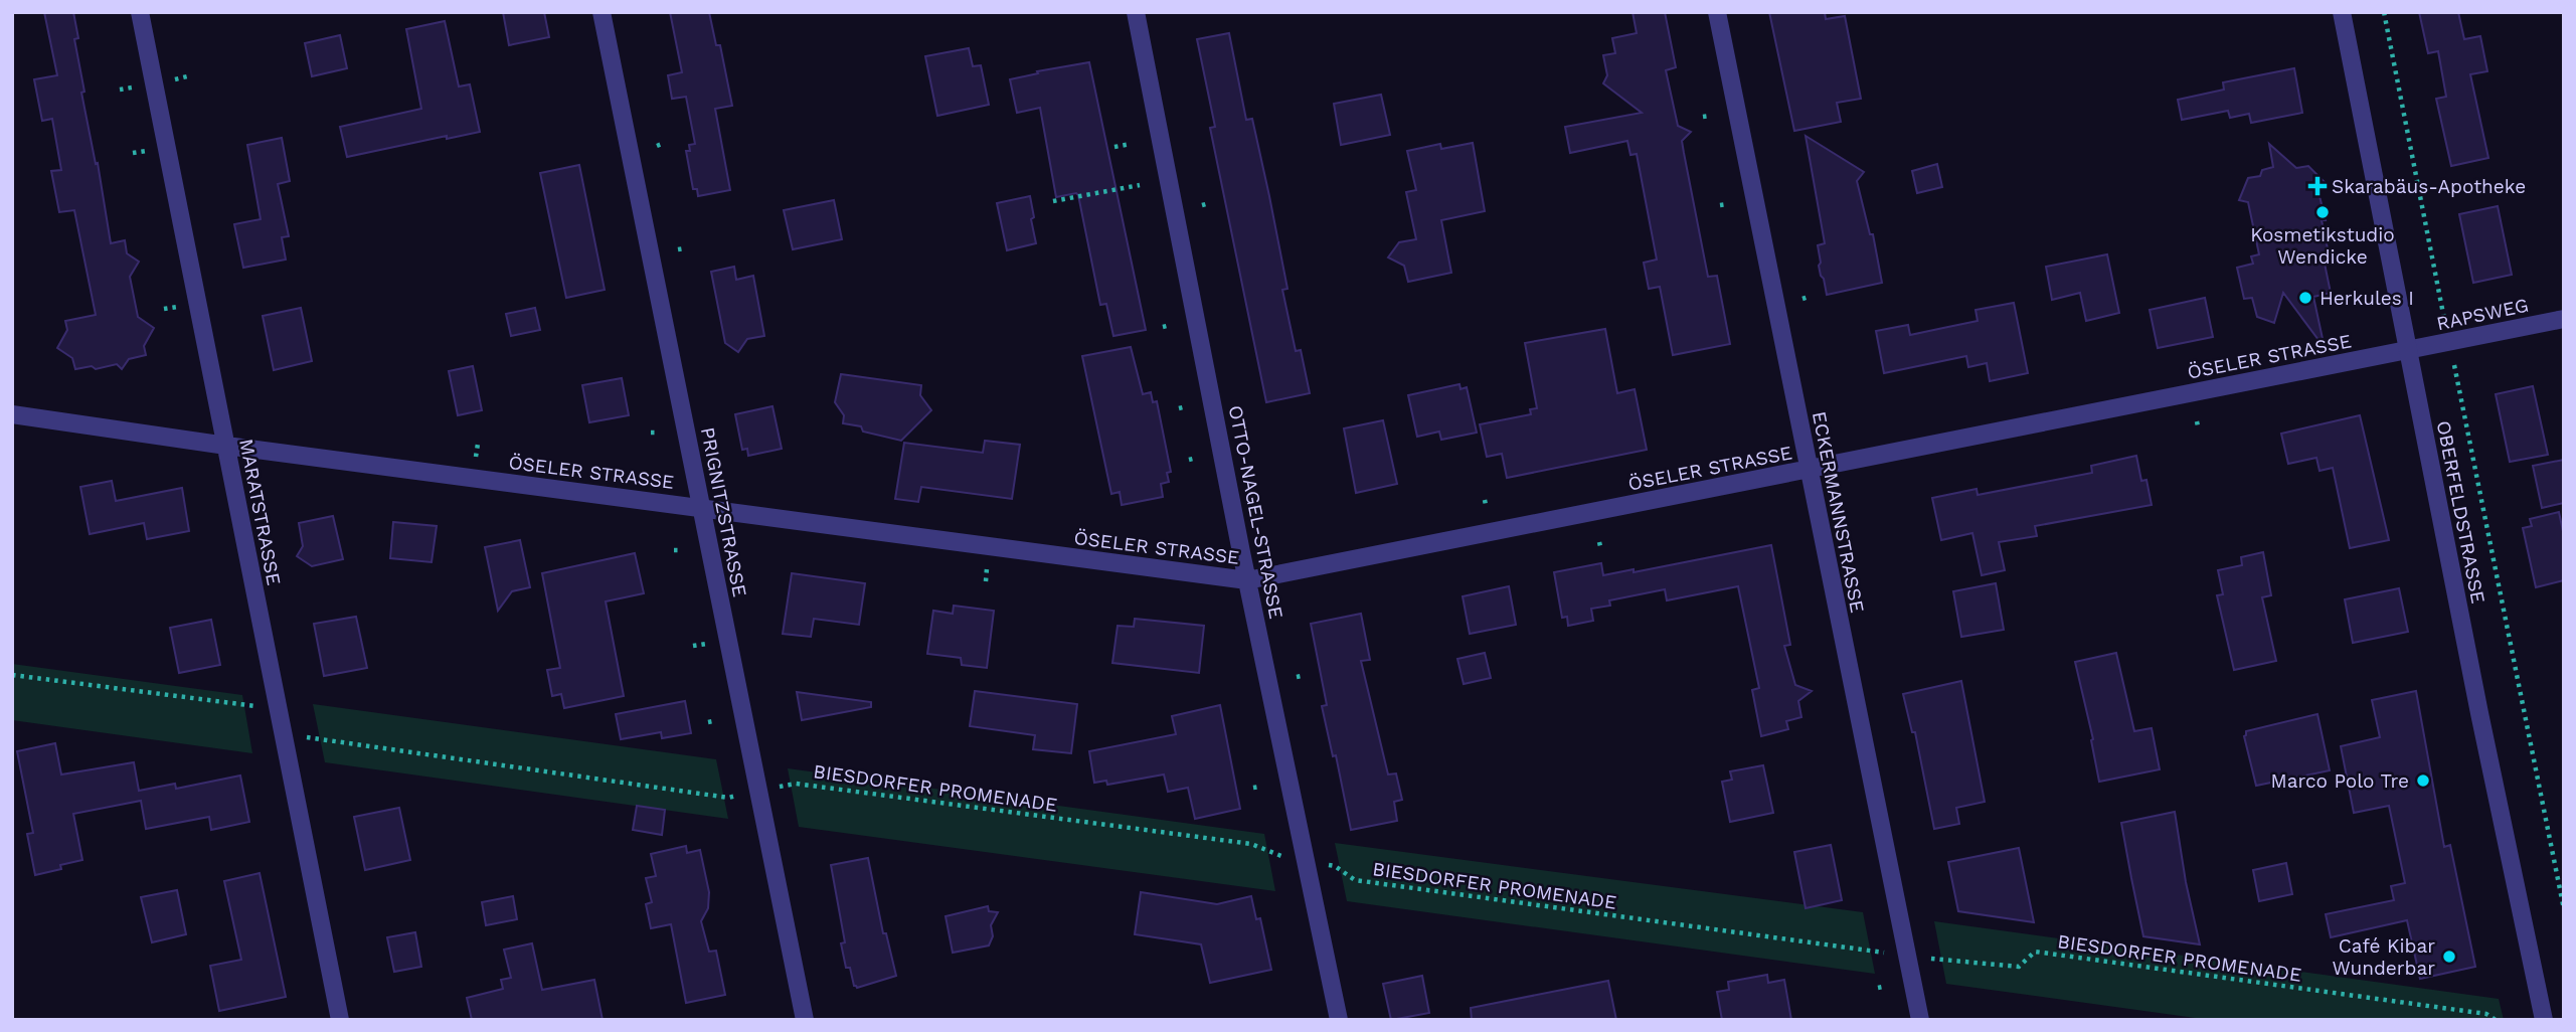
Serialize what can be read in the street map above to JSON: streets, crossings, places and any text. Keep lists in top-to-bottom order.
{
  "streets": {
    "street": [
      "RAPSWEG",
      "ÖSELER STRASSE",
      "MARATSTRASSE",
      "PRIGNITZSTRASSE",
      "OTTO-NAGEL-STRASSE",
      "ECKERMANNSTRASSE",
      "OBERFELDSTRASSE"
    ],
    "path": ["BIESDORFER PROMENADE"]
  },
  "crossings": [
    ["RAPSWEG", "ÖSELER STRASSE"],
    ["RAPSWEG", "OBERFELDSTRASSE"],
    ["ÖSELER STRASSE", "MARATSTRASSE"],
    ["ÖSELER STRASSE", "PRIGNITZSTRASSE"],
    ["ÖSELER STRASSE", "OTTO-NAGEL-STRASSE"],
    ["ÖSELER STRASSE", "ECKERMANNSTRASSE"],
    ["ÖSELER STRASSE", "OBERFELDSTRASSE"],
    ["PRIGNITZSTRASSE", "BIESDORFER PROMENADE"],
    ["OTTO-NAGEL-STRASSE", "BIESDORFER PROMENADE"],
    ["ECKERMANNSTRASSE", "BIESDORFER PROMENADE"]
  ],
  "places": {
    "health": ["Skarabäus-Apotheke"],
    "other": [
      "Kosmetikstudio Wendicke",
      "Herkules I",
      "Marco Polo Tre",
      "Café Kibar Wunderbar"
    ]
  }
}
